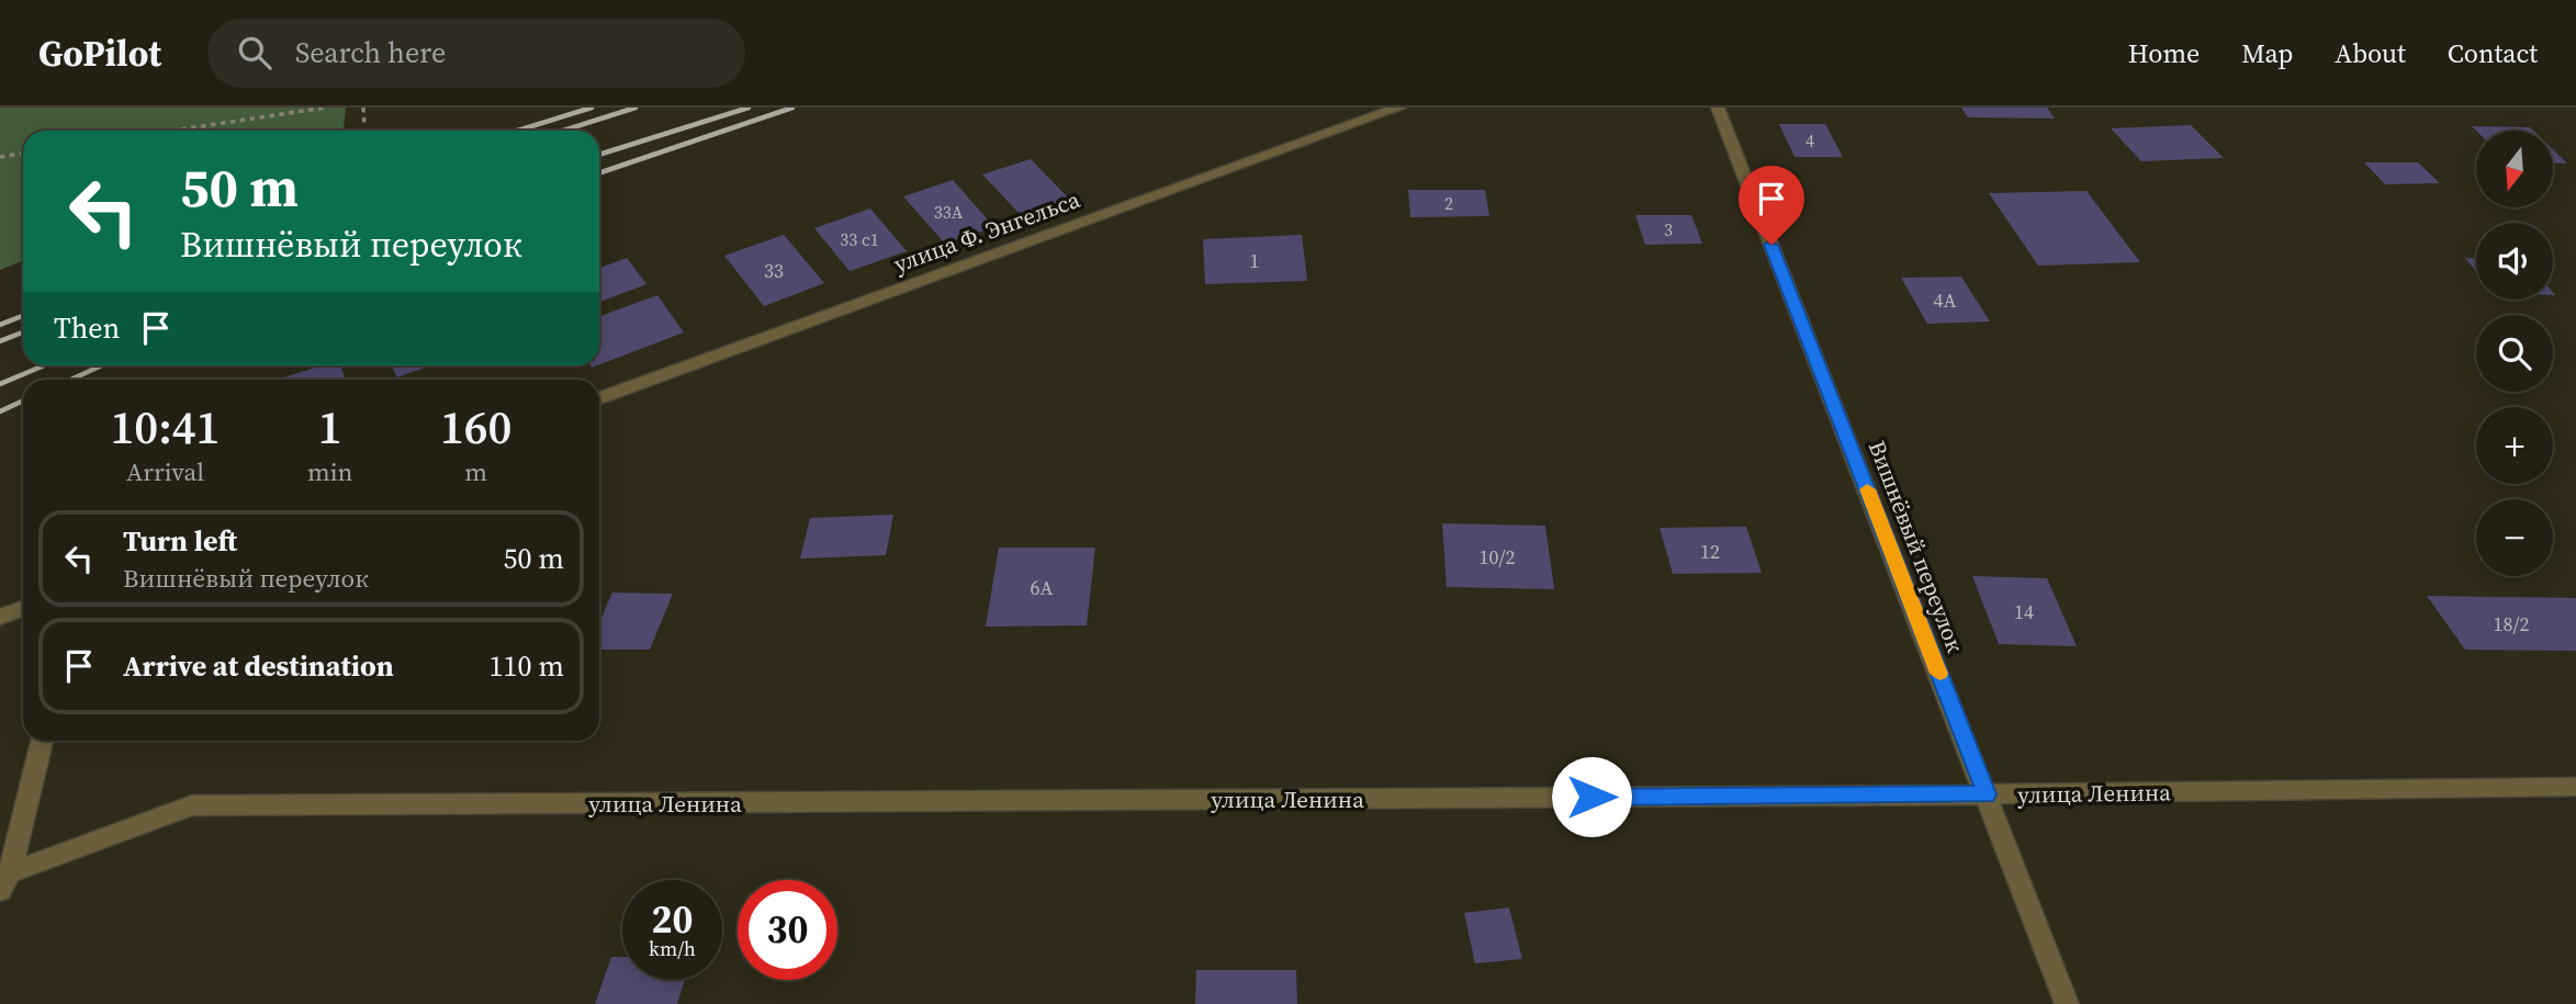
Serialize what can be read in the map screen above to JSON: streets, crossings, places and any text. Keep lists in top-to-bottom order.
{
  "streets": {
    "street": ["улица Ф. Энгельса", "Вишнёвый переулок", "улица Ленина"]
  },
  "crossings": [
    ["Вишнёвый переулок", "улица Ленина"]
  ],
  "house_numbers": [
    "4",
    "2",
    "33А",
    "3",
    "33 с1",
    "1",
    "33",
    "4А",
    "12",
    "10/2",
    "6А",
    "14",
    "18/2"
  ],
  "north": "bottom",
  "page": {
    "header": "GoPilot",
    "search": "Search here",
    "nav": [
      "Home",
      "Map",
      "About",
      "Contact"
    ],
    "map_buttons": ["+", "−"],
    "turn": ["50 m", "Вишнёвый переулок"],
    "then": "Then",
    "eta": [
      "10:41",
      "Arrival",
      "1",
      "min",
      "160",
      "m"
    ],
    "list": [
      {
        "name": "Turn left",
        "note": "Вишнёвый переулок",
        "value": "50 m"
      },
      {
        "name": "Arrive at destination",
        "value": "110 m"
      }
    ],
    "speed": "20 km/h",
    "limit": "30"
  }
}
